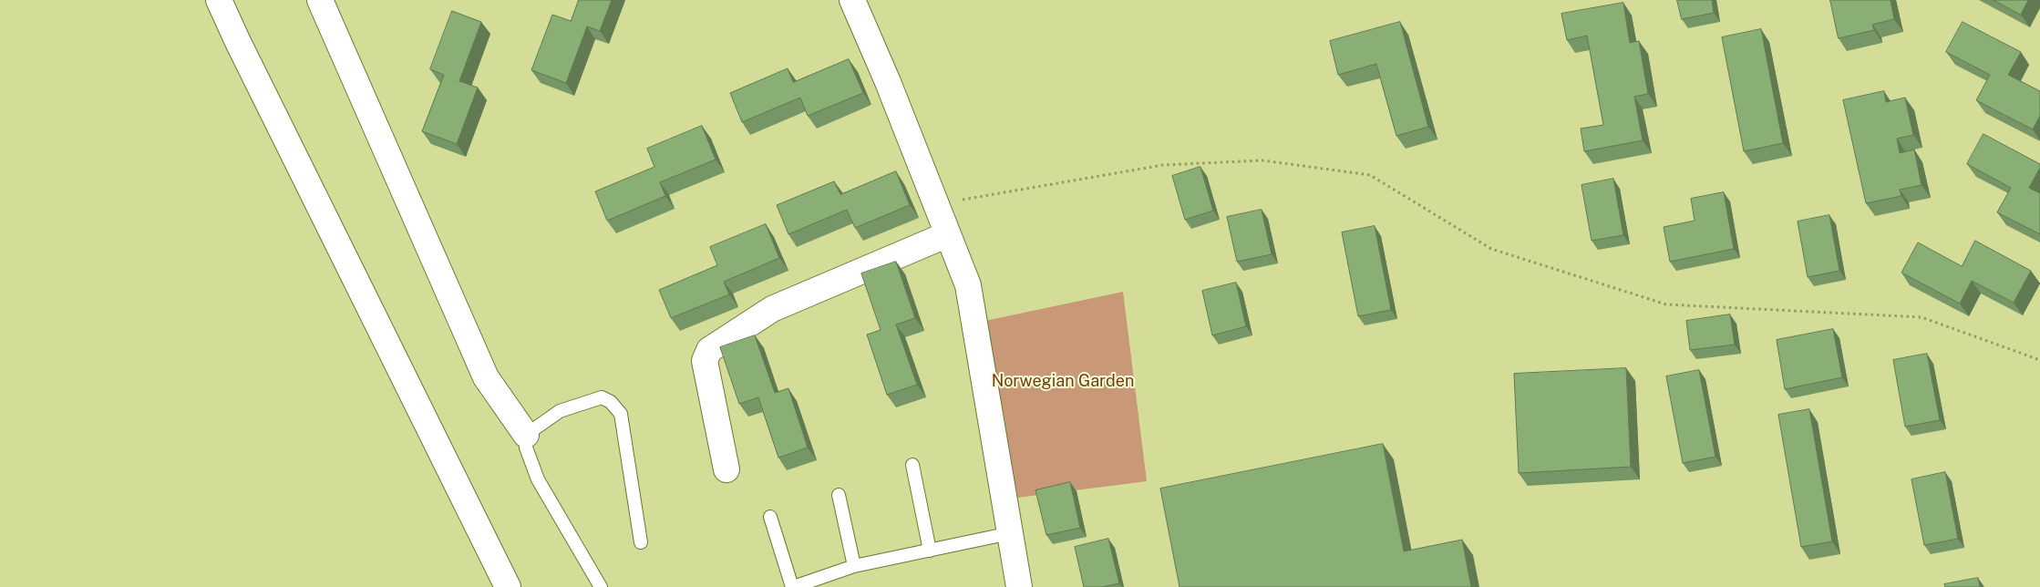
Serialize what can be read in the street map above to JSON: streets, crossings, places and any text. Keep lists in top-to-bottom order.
{
  "parks": ["Norwegian Garden"]
}
